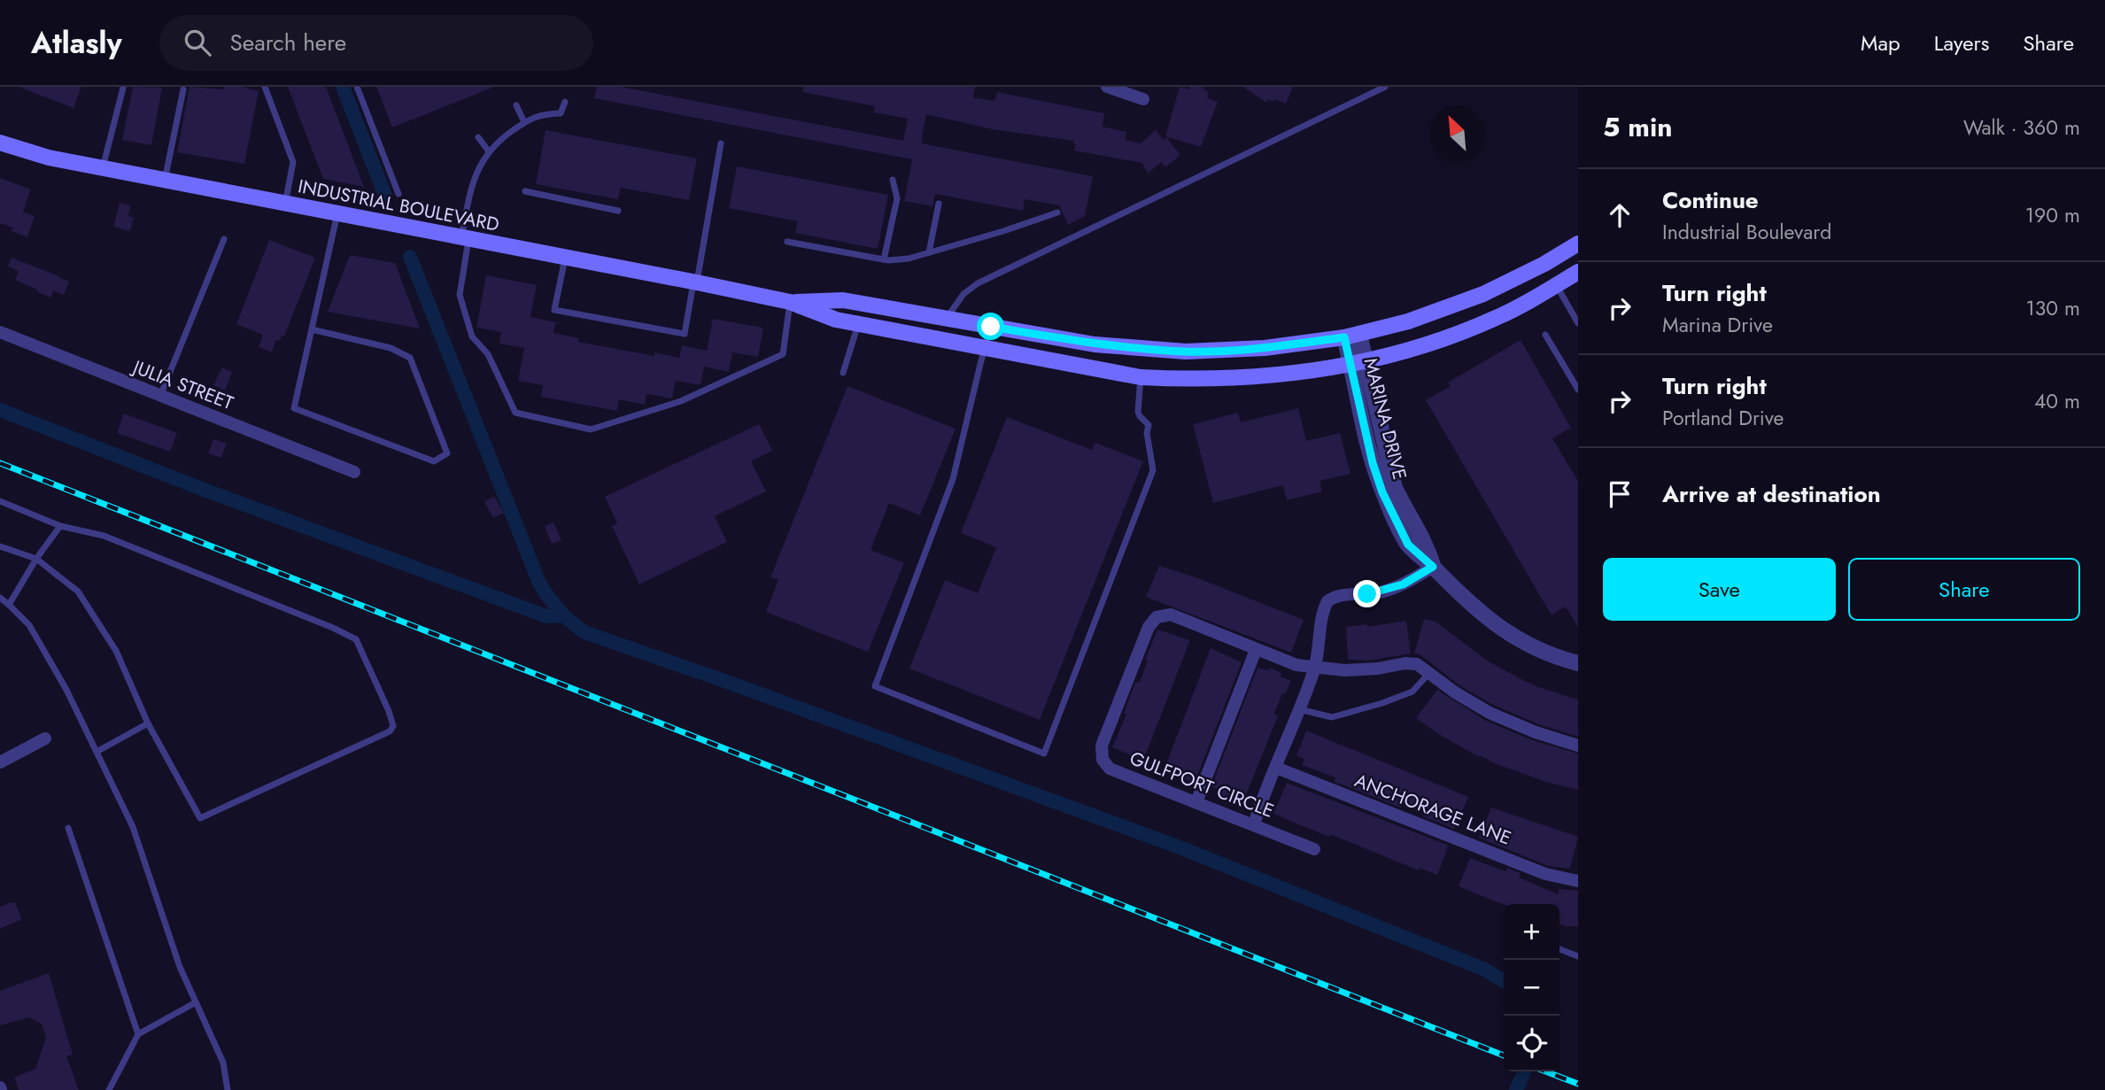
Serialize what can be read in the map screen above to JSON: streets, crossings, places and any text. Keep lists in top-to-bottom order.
{
  "streets": {
    "main road": ["INDUSTRIAL BOULEVARD"],
    "street": [
      "JULIA STREET",
      "MARINA DRIVE",
      "GULFPORT CIRCLE",
      "ANCHORAGE LANE"
    ]
  },
  "crossings": [
    ["INDUSTRIAL BOULEVARD", "MARINA DRIVE"]
  ],
  "north": "top left",
  "page": {
    "header": "Atlasly",
    "search": "Search here",
    "nav": ["Map", "Layers", "Share"],
    "heading": ["5 min", "Walk · 360 m"],
    "list": [
      ["Continue", "Industrial Boulevard", "190 m"],
      ["Turn right", "Marina Drive", "130 m"],
      ["Turn right", "Portland Drive", "40 m"],
      "Arrive at destination"
    ],
    "buttons": ["Save", "Share"],
    "map_buttons": ["+", "−"]
  }
}
